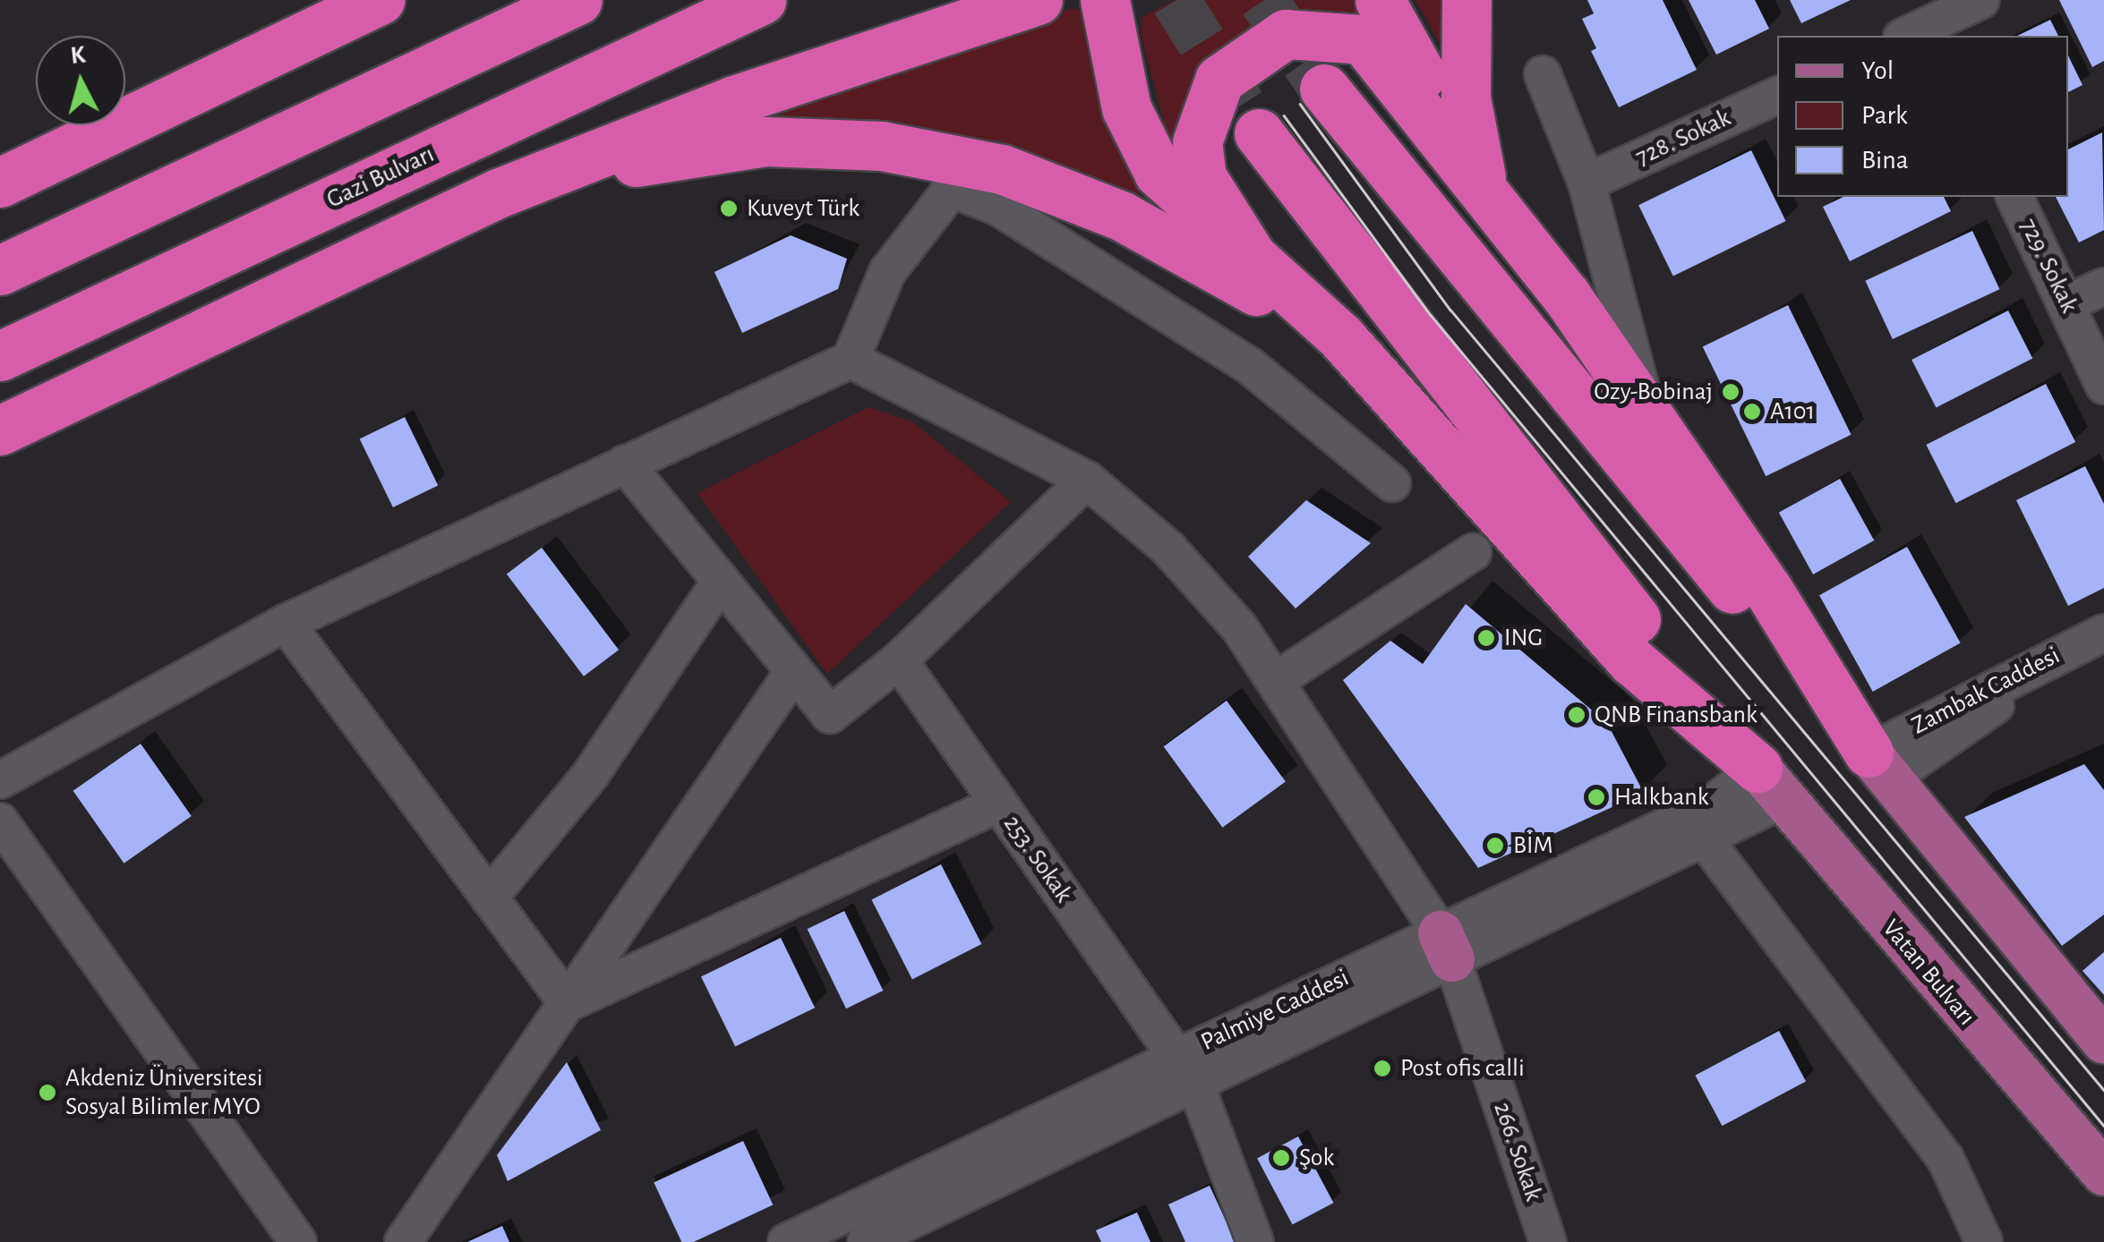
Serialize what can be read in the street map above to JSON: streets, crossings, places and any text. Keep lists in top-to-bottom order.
{
  "streets": {
    "highway": ["Gazi Bulvarı"],
    "main road": ["Vatan Bulvarı"],
    "street": [
      "728. Sokak",
      "729. Sokak",
      "Zambak Caddesi",
      "253. Sokak",
      "Palmiye Caddesi",
      "266. Sokak"
    ]
  },
  "crossings": [
    ["253. Sokak", "Palmiye Caddesi"],
    ["Vatan Bulvarı", "Palmiye Caddesi"],
    ["Palmiye Caddesi", "266. Sokak"]
  ],
  "places": [
    "Kuveyt Türk",
    "Ozy-Bobinaj",
    "A101",
    "ING",
    "QNB Finansbank",
    "Halkbank",
    "BİM",
    "Post ofis calli",
    "Akdeniz Üniversitesi Sosyal Bilimler MYO",
    "Şok"
  ],
  "legend": ["Yol", "Park", "Bina"],
  "north": "top"
}
